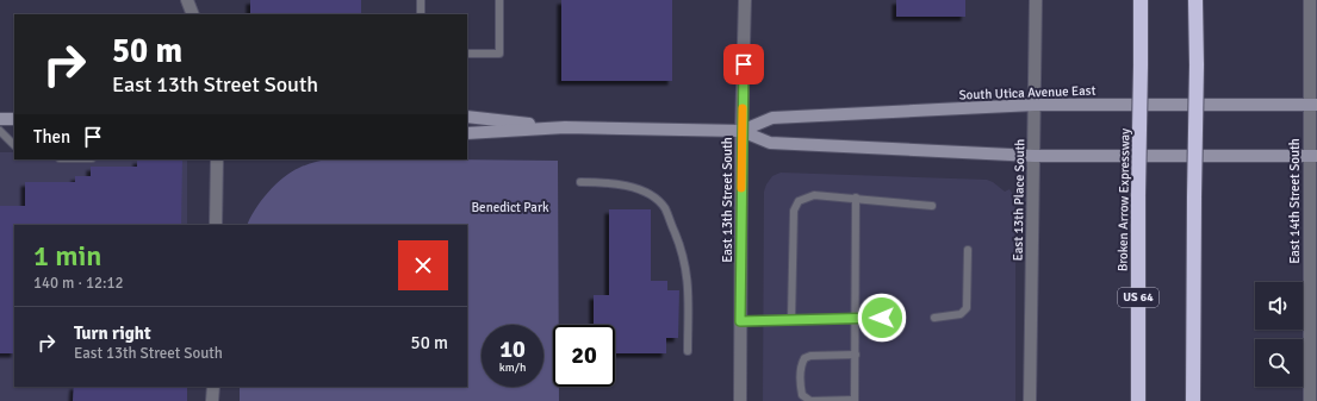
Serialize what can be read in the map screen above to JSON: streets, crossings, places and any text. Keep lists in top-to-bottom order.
{
  "streets": {
    "highway": ["Broken Arrow Expressway", "US 64"],
    "main road": ["South Utica Avenue East"],
    "street": ["East 13th Street South", "East 13th Place South", "East 14th Street South"]
  },
  "crossings": [
    ["South Utica Avenue East", "East 13th Street South"],
    ["South Utica Avenue East", "East 13th Place South"],
    ["South Utica Avenue East", "East 14th Street South"]
  ],
  "parks": ["Benedict Park"],
  "page": {
    "turn": ["50 m", "East 13th Street South"],
    "then": "Then",
    "heading": ["1 min", "140 m · 12:12"],
    "list": [
      {
        "name": "Turn right",
        "note": "East 13th Street South",
        "value": "50 m"
      }
    ],
    "speed": "10 km/h",
    "limit": "20"
  }
}
